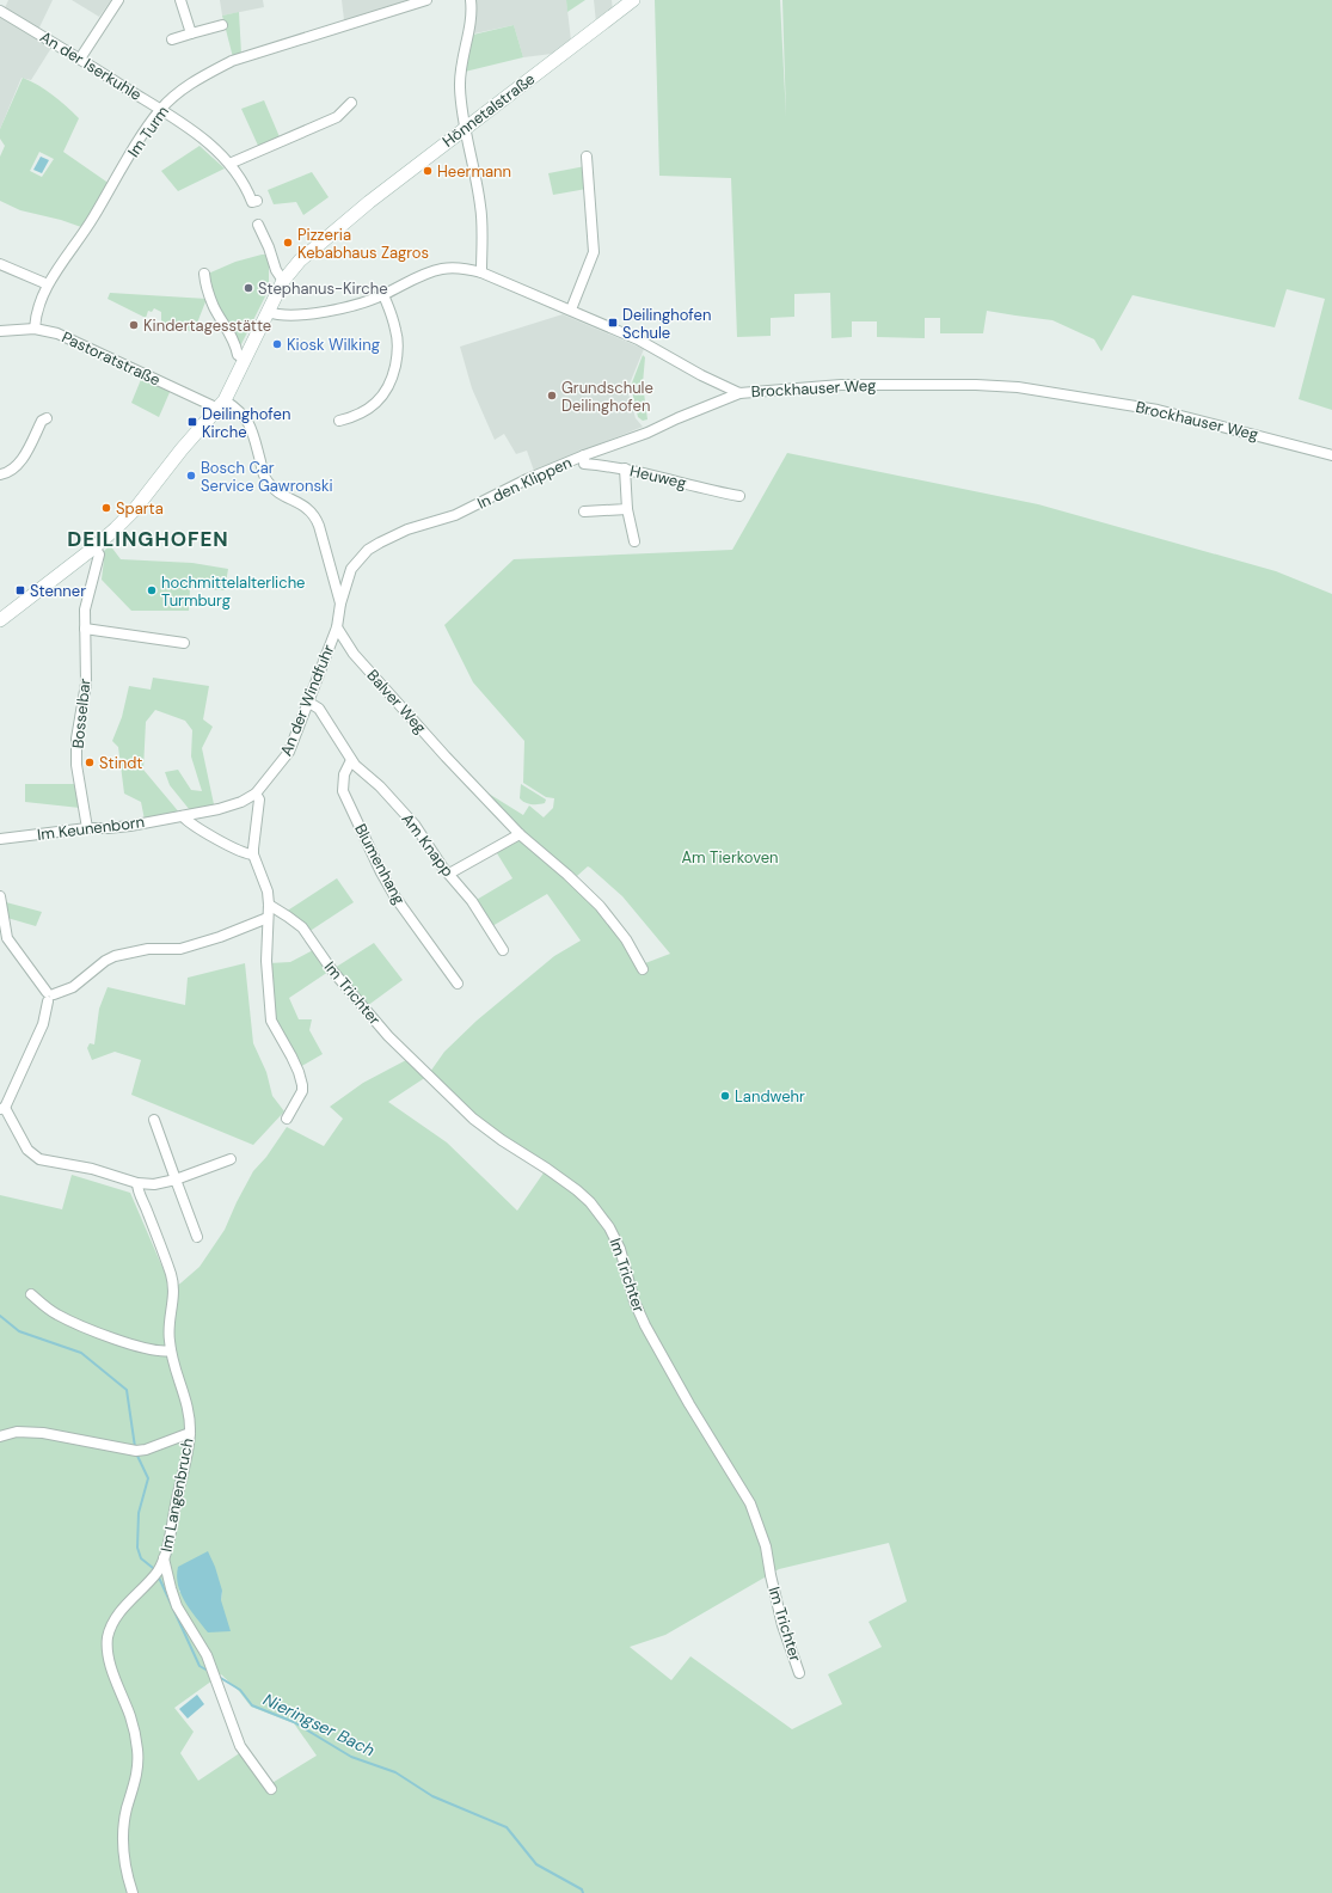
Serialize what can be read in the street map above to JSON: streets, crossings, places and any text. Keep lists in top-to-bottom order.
{
  "streets": {
    "main road": ["Hönnetalstraße"],
    "street": [
      "An der Iserkuhle",
      "Im Turm",
      "Pastoratstraße",
      "Brockhauser Weg",
      "Heuweg",
      "In den Klippen",
      "An der Windfuhr",
      "Balver Weg",
      "Bosselbar",
      "Im Keunenborn",
      "Am Knapp",
      "Blumenhang",
      "Im Trichter",
      "Im Langenbruch"
    ]
  },
  "crossings": [
    ["An der Iserkuhle", "Im Turm"],
    ["Hönnetalstraße", "Pastoratstraße"],
    ["Hönnetalstraße", "Brockhauser Weg"],
    ["Hönnetalstraße", "Bosselbar"],
    ["Im Turm", "Pastoratstraße"],
    ["Brockhauser Weg", "In den Klippen"],
    ["Heuweg", "In den Klippen"],
    ["An der Windfuhr", "Balver Weg"],
    ["An der Windfuhr", "Im Keunenborn"],
    ["An der Windfuhr", "Am Knapp"],
    ["Bosselbar", "Im Keunenborn"],
    ["Am Knapp", "Blumenhang"]
  ],
  "districts": ["DEILINGHOFEN"],
  "water": ["Nieringser Bach"],
  "parks": ["Am Tierkoven"],
  "places": {
    "other": [
      "Heermann",
      "Pizzeria Kebabhaus Zagros",
      "Stephanus-Kirche",
      "Kindertagesstätte",
      "Kiosk Wilking",
      "Grundschule Deilinghofen",
      "Bosch Car Service Gawronski",
      "Sparta",
      "hochmittelalterliche Turmburg",
      "Stindt",
      "Landwehr"
    ],
    "transit": ["Deilinghofen Schule", "Deilinghofen Kirche", "Stenner"]
  }
}
